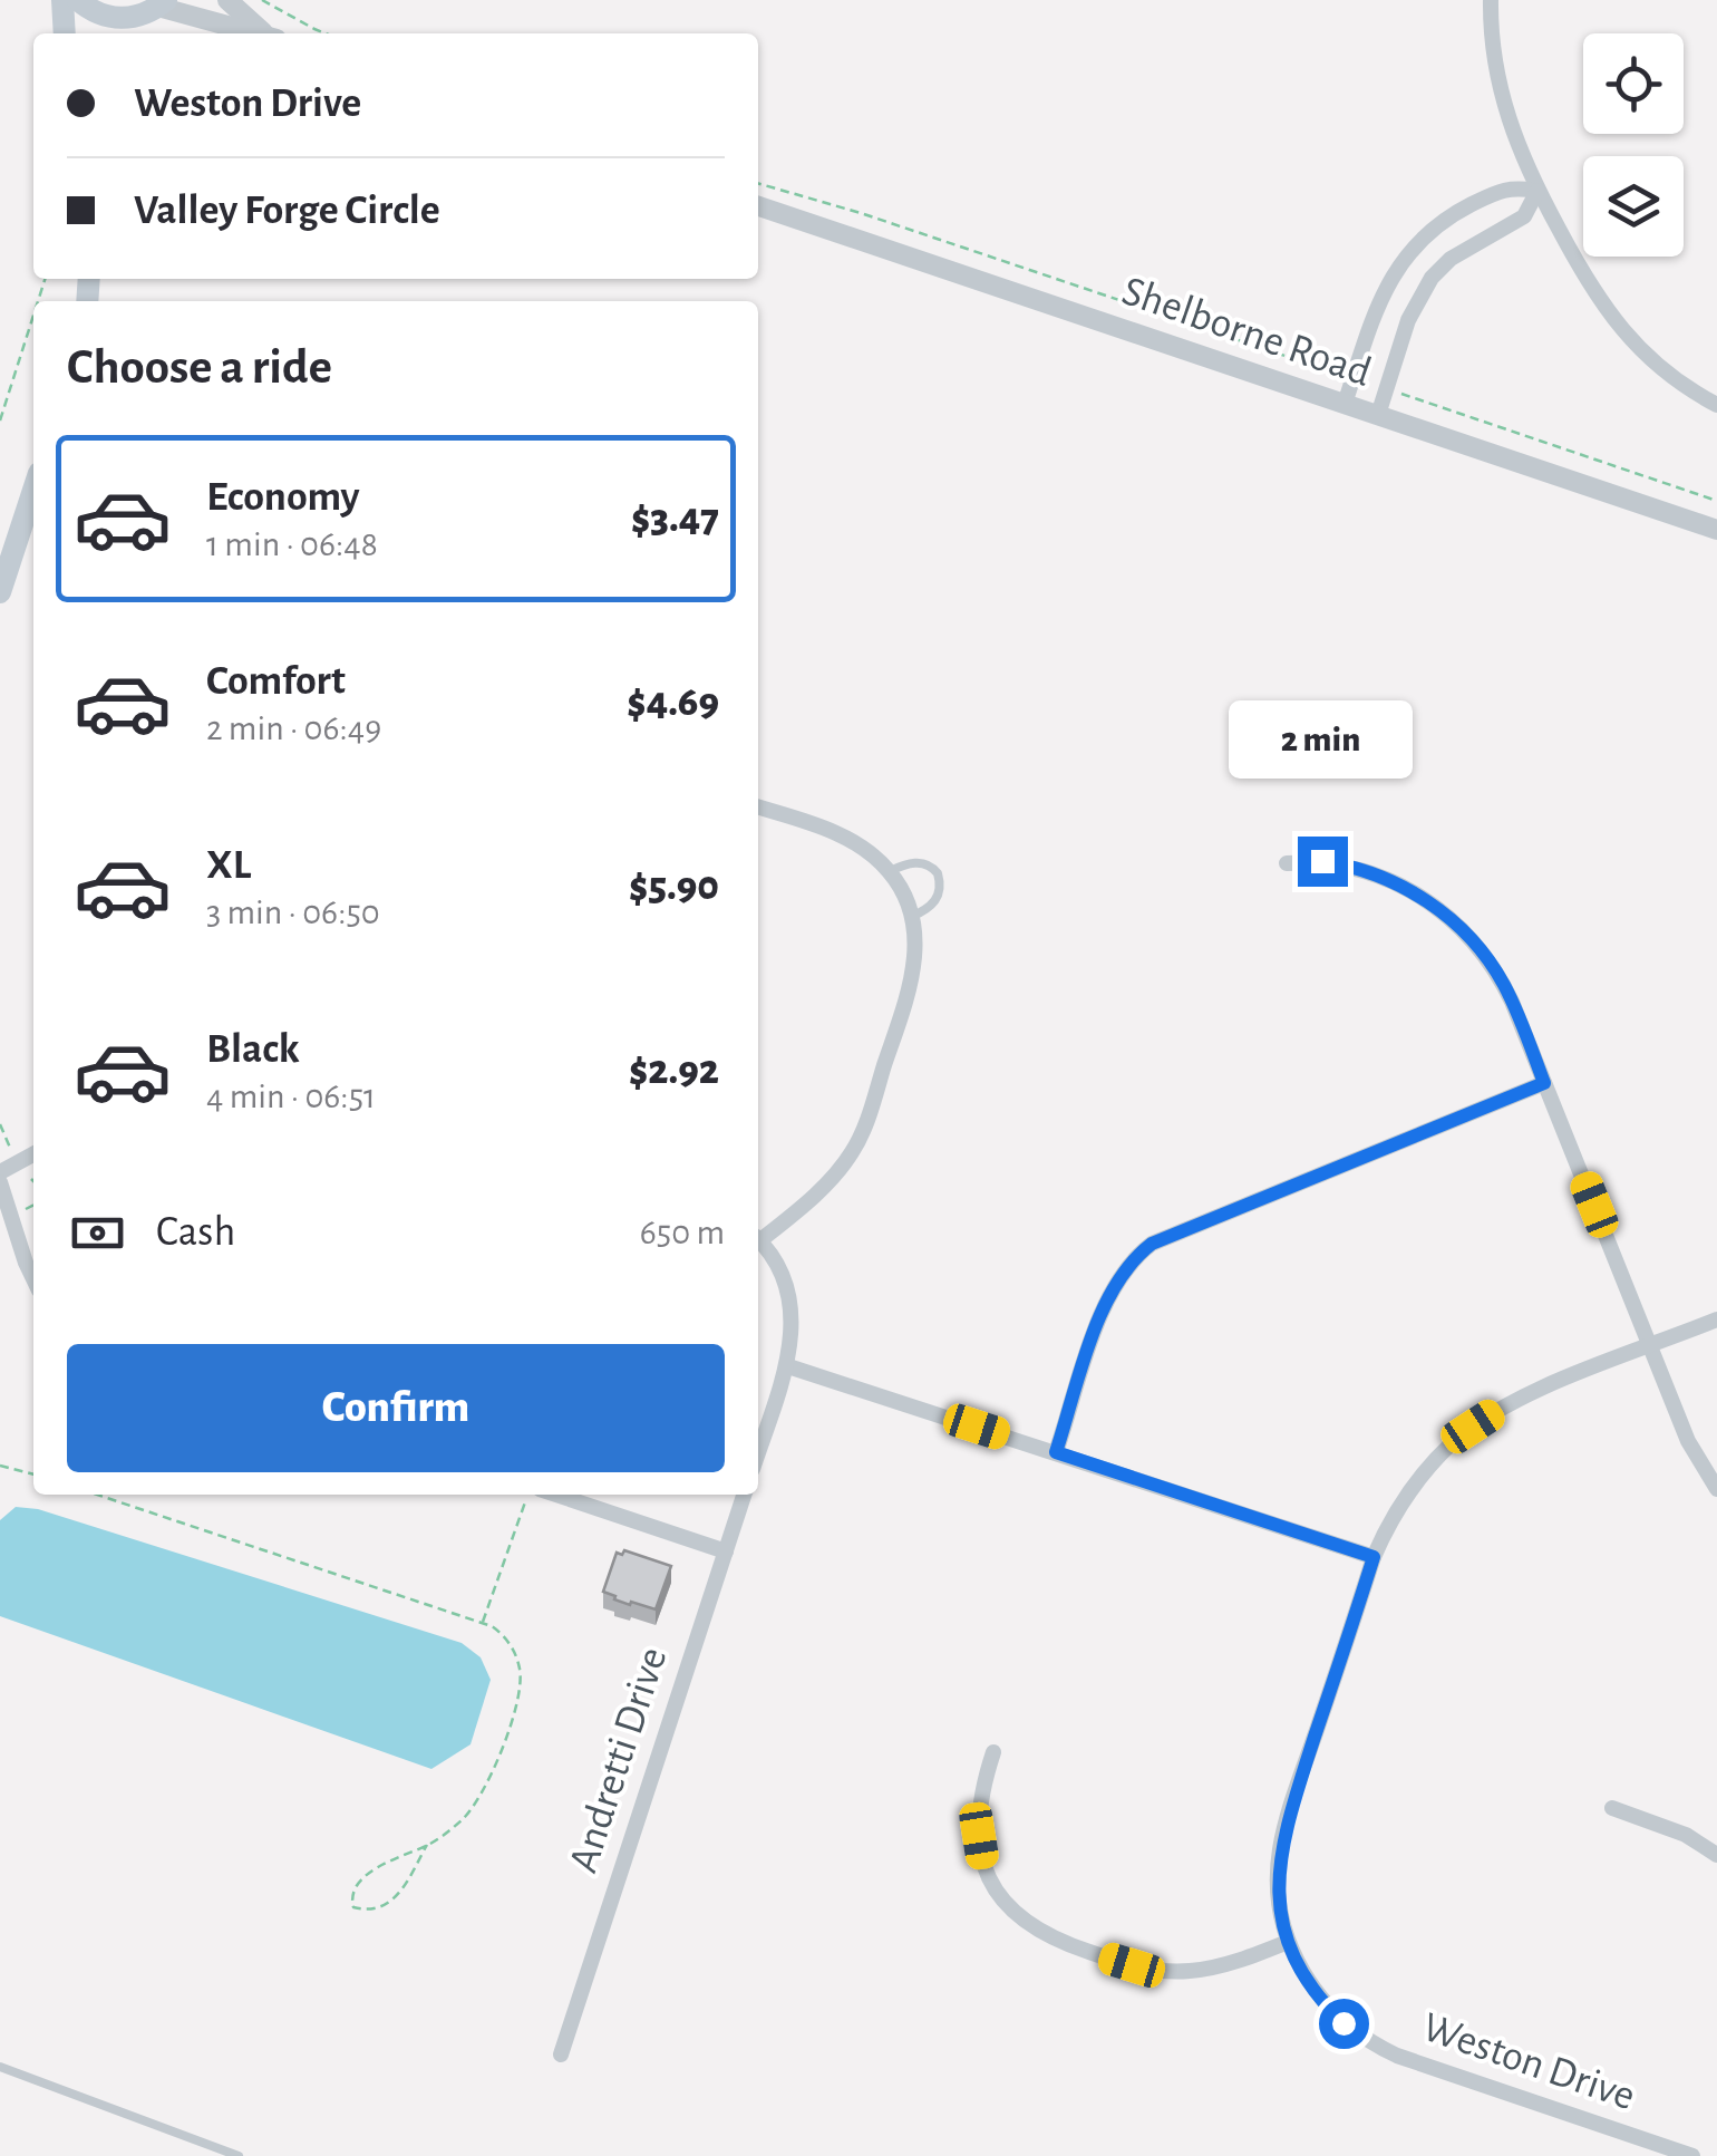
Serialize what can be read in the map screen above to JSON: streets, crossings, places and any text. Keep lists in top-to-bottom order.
{
  "streets": {
    "street": ["Shelborne Road", "Andretti Drive", "Weston Drive"]
  },
  "page": {
    "banner": ["Weston Drive", "Valley Forge Circle"],
    "heading": "Choose a ride",
    "list": [
      {
        "name": "Economy",
        "note": "1 min · 06:48",
        "value": "$3.47"
      },
      {
        "name": "Comfort",
        "note": "2 min · 06:49",
        "value": "$4.69"
      },
      {
        "name": "XL",
        "note": "3 min · 06:50",
        "value": "$5.90"
      },
      {
        "name": "Black",
        "note": "4 min · 06:51",
        "value": "$2.92"
      }
    ],
    "bubble": "2 min",
    "pay": ["Cash", "650 m"],
    "buttons": "Confirm"
  }
}
